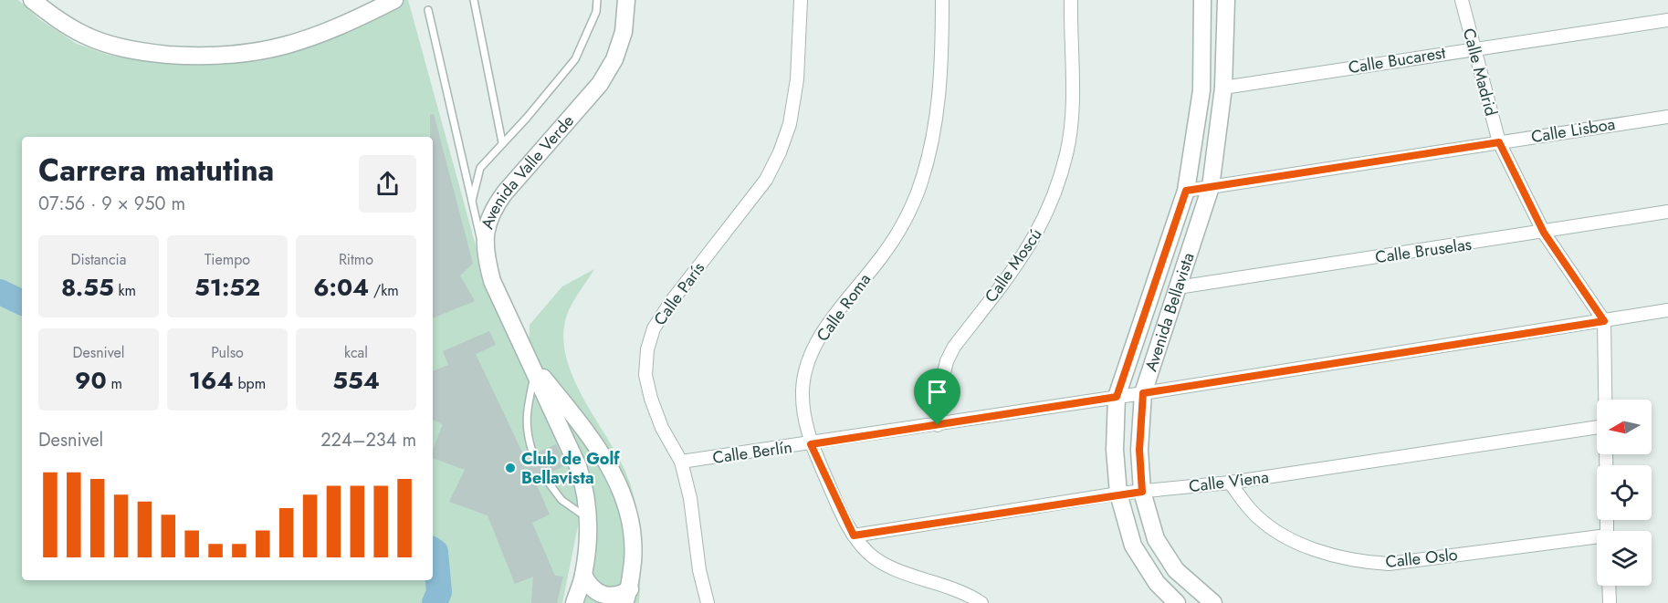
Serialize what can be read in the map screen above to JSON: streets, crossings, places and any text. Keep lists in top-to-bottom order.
{
  "streets": {
    "street": [
      "Calle Bucarest",
      "Calle Madrid",
      "Calle Lisboa",
      "Avenida Valle Verde",
      "Calle Bruselas",
      "Calle Moscú",
      "Calle París",
      "Calle Roma",
      "Avenida Bellavista",
      "Calle Berlín",
      "Calle Viena",
      "Calle Oslo"
    ]
  },
  "crossings": [
    ["Calle Bucarest", "Calle Madrid"],
    ["Calle Bucarest", "Avenida Bellavista"],
    ["Calle Madrid", "Calle Lisboa"],
    ["Calle Madrid", "Calle Bruselas"],
    ["Calle Madrid", "Calle Berlín"],
    ["Calle Lisboa", "Avenida Bellavista"],
    ["Calle Bruselas", "Avenida Bellavista"],
    ["Calle Moscú", "Calle Berlín"],
    ["Calle París", "Calle Berlín"],
    ["Calle Roma", "Calle Berlín"],
    ["Calle Roma", "Calle Viena"],
    ["Avenida Bellavista", "Calle Berlín"],
    ["Avenida Bellavista", "Calle Viena"],
    ["Calle Viena", "Calle Oslo"]
  ],
  "places": ["Club de Golf Bellavista"],
  "north": "left",
  "page": {
    "heading": ["Carrera matutina", "07:56 · 9 × 950 m"],
    "stats": [
      ["Distancia", "8.55 km"],
      ["Tiempo", "51:52"],
      ["Ritmo", "6:04 /km"],
      ["Desnivel", "90 m"],
      ["Pulso", "164 bpm"],
      ["kcal", "554"]
    ],
    "chart": ["Desnivel", "224–234 m"]
  }
}
